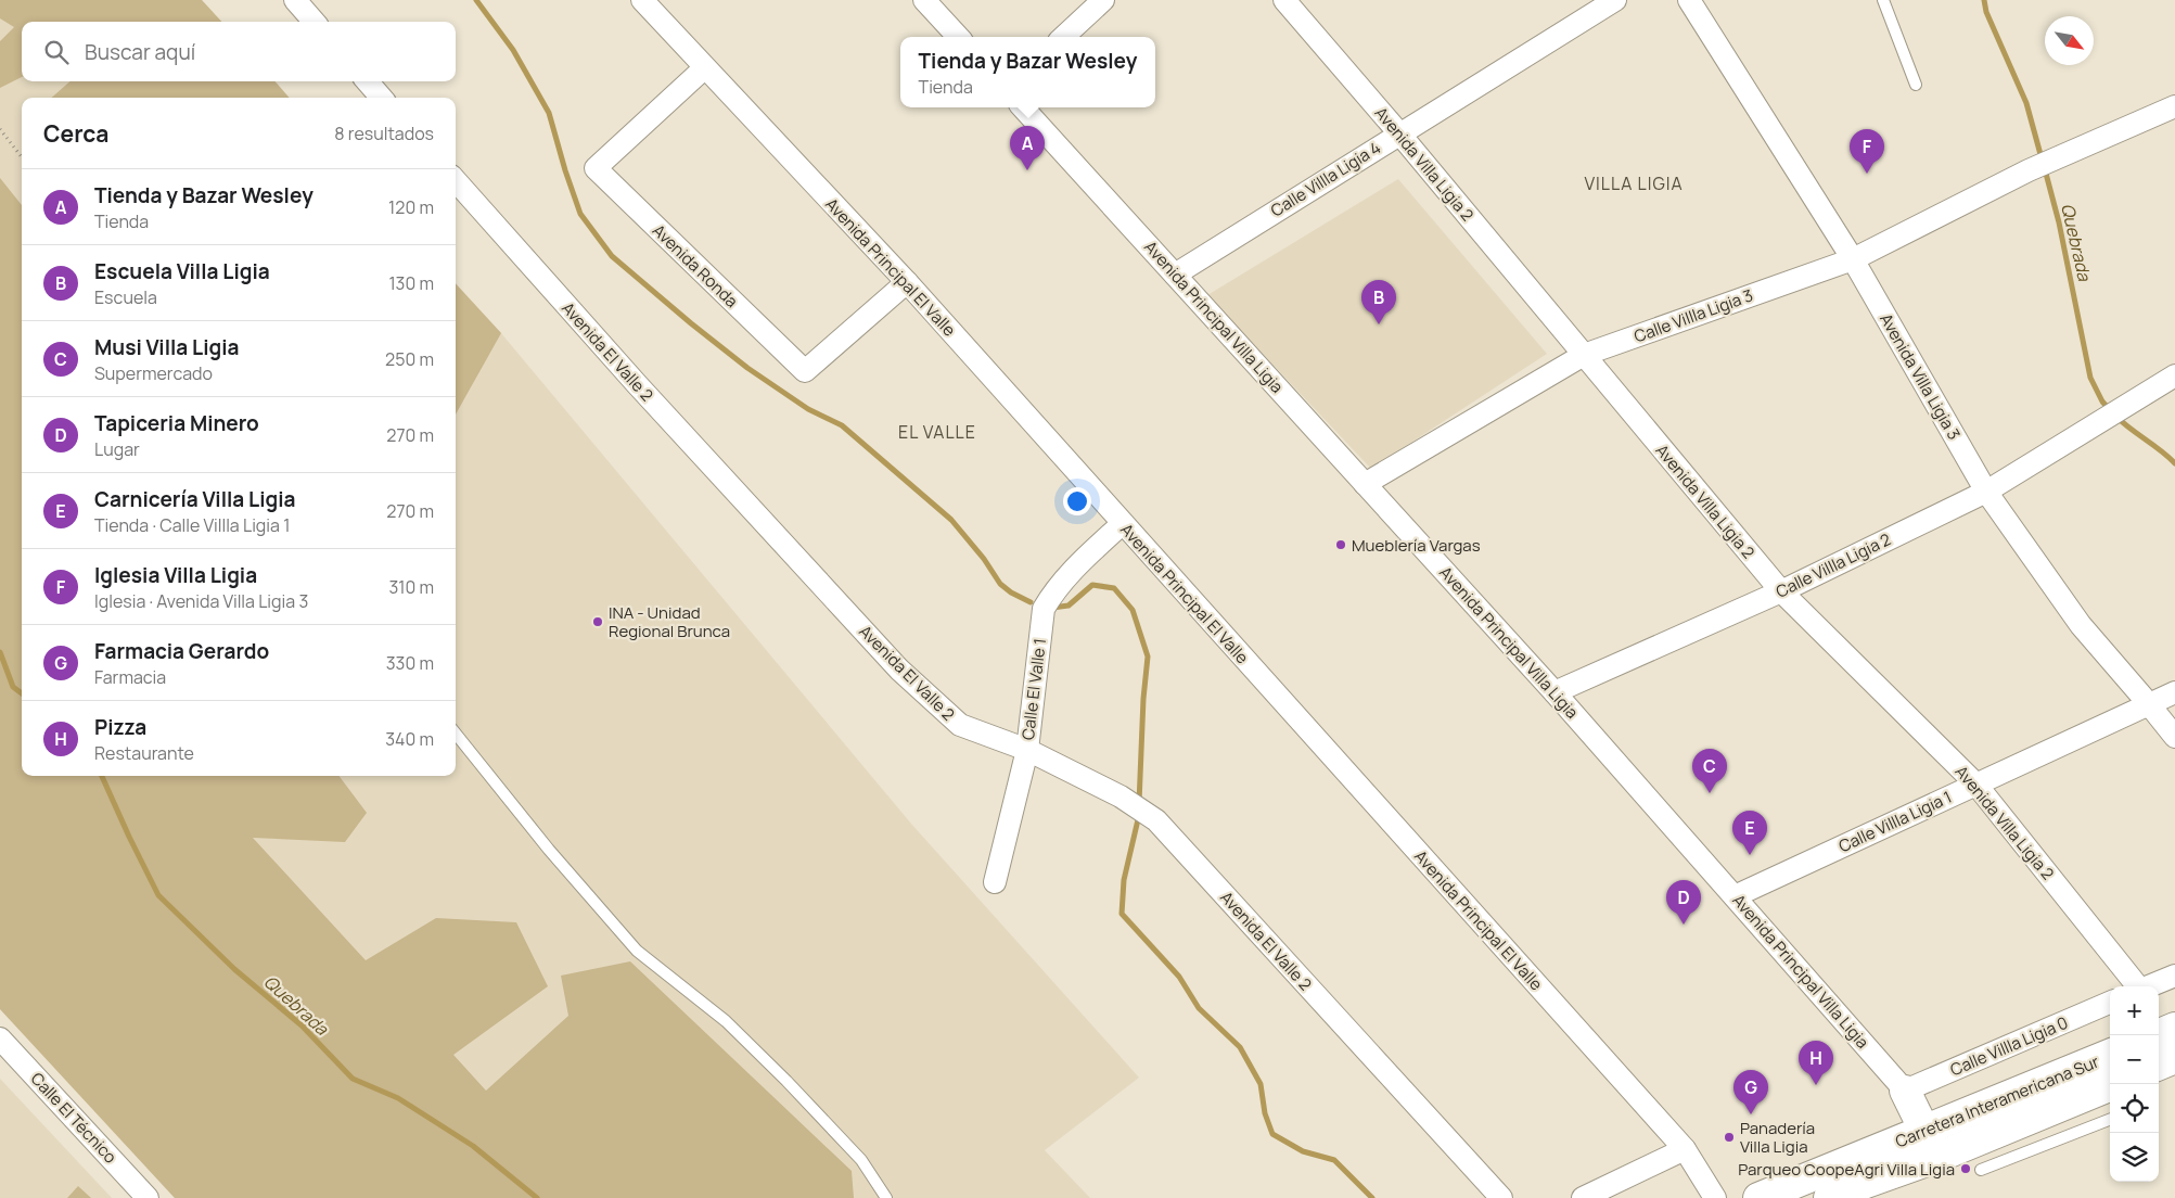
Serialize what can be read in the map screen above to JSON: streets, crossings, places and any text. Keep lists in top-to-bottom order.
{
  "streets": {
    "highway": ["Carretera Interamericana Sur"],
    "street": [
      "Avenida Villa Ligia 2",
      "Calle Villla Ligia 4",
      "Avenida Ronda",
      "Avenida Principal El Valle",
      "Calle Villla Ligia 3",
      "Avenida Principal Villa Ligia",
      "Avenida El Valle 2",
      "Avenida Villa Ligia 3",
      "Calle Villla Ligia 2",
      "Calle El Valle 1",
      "Calle Villla Ligia 1",
      "Calle Villla Ligia 0",
      "Calle El Técnico"
    ]
  },
  "crossings": [
    ["Avenida Villa Ligia 2", "Calle Villla Ligia 4"],
    ["Avenida Villa Ligia 2", "Calle Villla Ligia 3"],
    ["Avenida Villa Ligia 2", "Calle Villla Ligia 2"],
    ["Avenida Villa Ligia 2", "Calle Villla Ligia 1"],
    ["Calle Villla Ligia 4", "Avenida Principal Villa Ligia"],
    ["Avenida Ronda", "Avenida Principal El Valle"],
    ["Avenida Principal El Valle", "Calle El Valle 1"],
    ["Calle Villla Ligia 3", "Avenida Principal Villa Ligia"],
    ["Calle Villla Ligia 3", "Avenida Villa Ligia 3"],
    ["Avenida Principal Villa Ligia", "Calle Villla Ligia 2"],
    ["Avenida Principal Villa Ligia", "Calle Villla Ligia 1"],
    ["Avenida Principal Villa Ligia", "Calle Villla Ligia 0"],
    ["Avenida El Valle 2", "Calle El Valle 1"],
    ["Avenida Villa Ligia 3", "Calle Villla Ligia 2"],
    ["Avenida Villa Ligia 3", "Calle Villla Ligia 1"]
  ],
  "districts": ["VILLA LIGIA", "EL VALLE"],
  "water": ["Quebrada"],
  "places": [
    "Mueblería Vargas",
    "INA - Unidad Regional Brunca",
    "Panadería Villa Ligia",
    "Parqueo CoopeAgri Villa Ligia"
  ],
  "north": "bottom right",
  "page": {
    "search": "Buscar aquí",
    "popup": ["Tienda y Bazar Wesley", "Tienda"],
    "heading": ["Cerca", "8 resultados"],
    "pins": [
      "A",
      "F",
      "B",
      "C",
      "E",
      "D",
      "H",
      "G"
    ],
    "list": [
      {
        "mark": "A",
        "name": "Tienda y Bazar Wesley",
        "note": "Tienda",
        "value": "120 m"
      },
      {
        "mark": "B",
        "name": "Escuela Villa Ligia",
        "note": "Escuela",
        "value": "130 m"
      },
      {
        "mark": "C",
        "name": "Musi Villa Ligia",
        "note": "Supermercado",
        "value": "250 m"
      },
      {
        "mark": "D",
        "name": "Tapiceria Minero",
        "note": "Lugar",
        "value": "270 m"
      },
      {
        "mark": "E",
        "name": "Carnicería Villa Ligia",
        "note": "Tienda · Calle Villla Ligia 1",
        "value": "270 m"
      },
      {
        "mark": "F",
        "name": "Iglesia Villa Ligia",
        "note": "Iglesia · Avenida Villa Ligia 3",
        "value": "310 m"
      },
      {
        "mark": "G",
        "name": "Farmacia Gerardo",
        "note": "Farmacia",
        "value": "330 m"
      },
      {
        "mark": "H",
        "name": "Pizza",
        "note": "Restaurante",
        "value": "340 m"
      }
    ],
    "map_buttons": ["+", "−"]
  }
}
